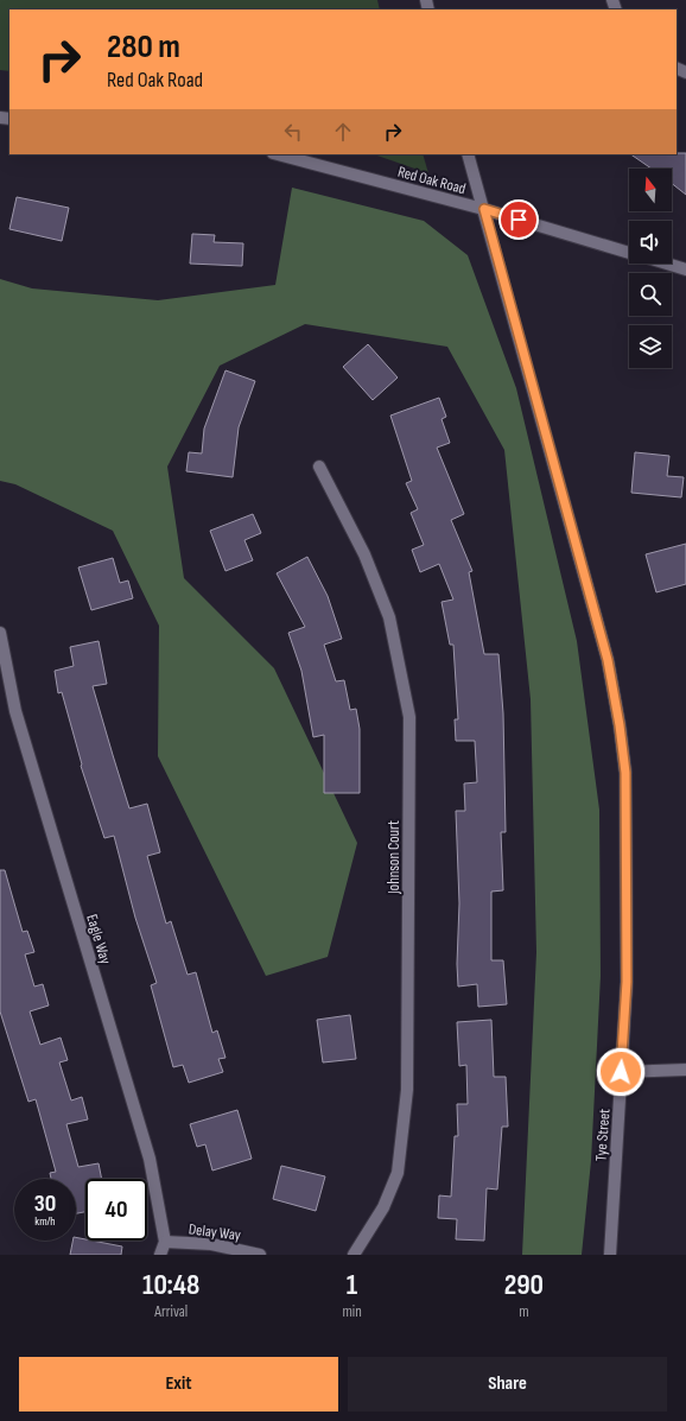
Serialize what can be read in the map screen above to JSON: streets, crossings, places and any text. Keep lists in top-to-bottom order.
{
  "streets": {
    "street": [
      "Red Oak Road",
      "Johnson Court",
      "Eagle Way",
      "Tye Street",
      "Delay Way"
    ]
  },
  "crossings": [
    ["Red Oak Road", "Tye Street"],
    ["Eagle Way", "Delay Way"]
  ],
  "north": "top",
  "page": {
    "turn": ["280 m", "Red Oak Road"],
    "speed": "30 km/h",
    "limit": "40",
    "eta": [
      "10:48",
      "Arrival",
      "1",
      "min",
      "290",
      "m"
    ],
    "buttons": ["Exit", "Share"]
  }
}
